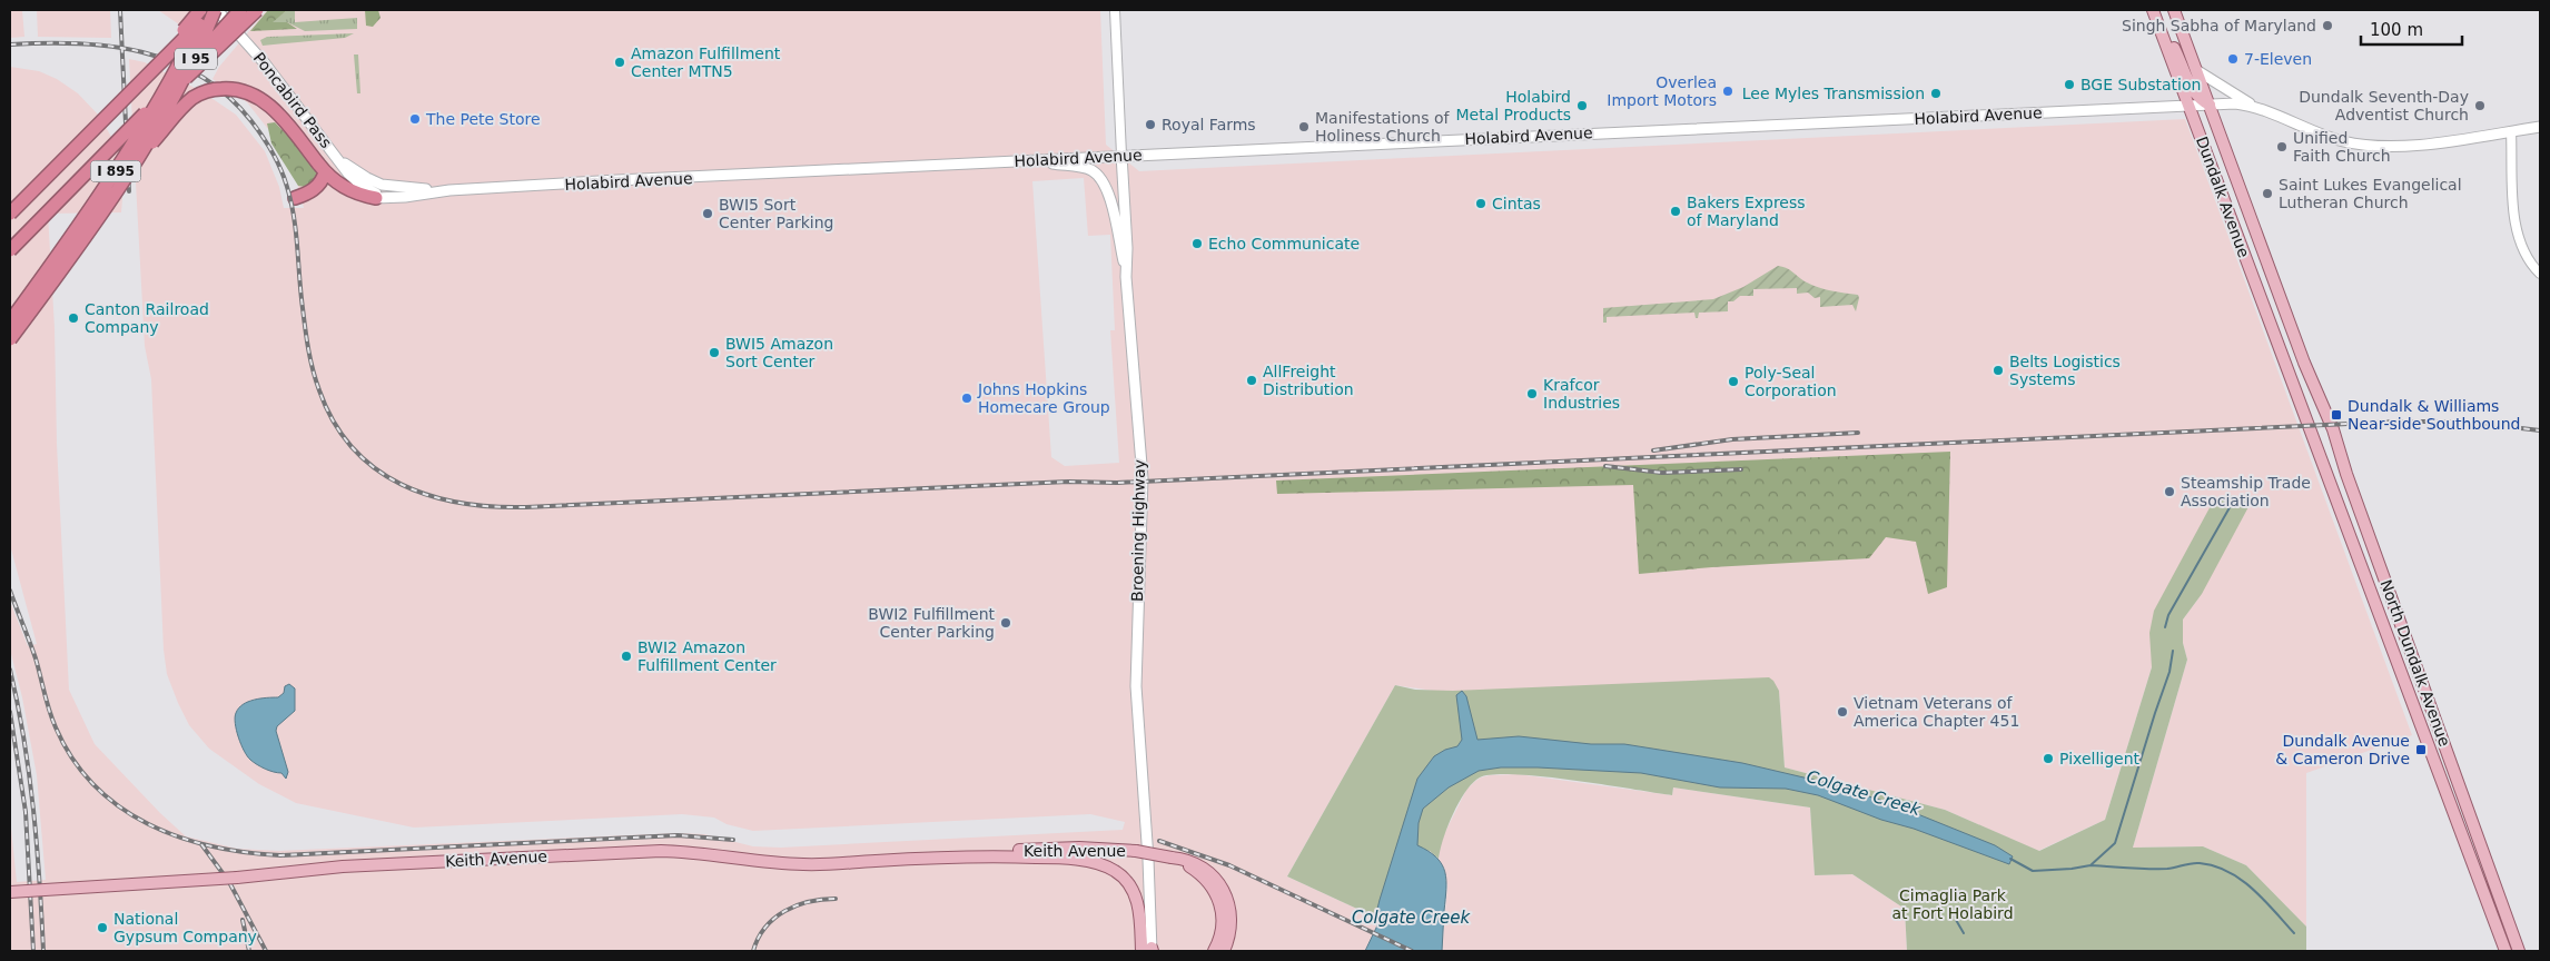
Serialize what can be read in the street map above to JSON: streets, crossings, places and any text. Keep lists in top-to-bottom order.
{
  "streets": {
    "highway": ["I 95", "I 895"],
    "main road": [
      "Poncabird Pass",
      "Holabird Avenue",
      "Dundalk Avenue",
      "Broening Highway",
      "North Dundalk Avenue",
      "Keith Avenue"
    ]
  },
  "crossings": [
    ["I 95", "Poncabird Pass"],
    ["I 95", "I 895"],
    ["Poncabird Pass", "Holabird Avenue"],
    ["Poncabird Pass", "I 895"],
    ["Holabird Avenue", "Dundalk Avenue"],
    ["Holabird Avenue", "Broening Highway"],
    ["Dundalk Avenue", "North Dundalk Avenue"],
    ["Broening Highway", "Keith Avenue"]
  ],
  "water": ["Colgate Creek"],
  "parks": ["Cimaglia Park at Fort Holabird"],
  "places": {
    "other": [
      "Singh Sabha of Maryland",
      "7-Eleven",
      "Amazon Fulfillment Center MTN5",
      "BGE Substation",
      "Overlea Import Motors",
      "Lee Myles Transmission",
      "Holabird Metal Products",
      "Dundalk Seventh-Day Adventist Church",
      "The Pete Store",
      "Royal Farms",
      "Manifestations of Holiness Church",
      "Unified Faith Church",
      "Saint Lukes Evangelical Lutheran Church",
      "Cintas",
      "Bakers Express of Maryland",
      "BWI5 Sort Center Parking",
      "Echo Communicate",
      "Canton Railroad Company",
      "BWI5 Amazon Sort Center",
      "Belts Logistics Systems",
      "AllFreight Distribution",
      "Poly-Seal Corporation",
      "Krafcor Industries",
      "Johns Hopkins Homecare Group",
      "Steamship Trade Association",
      "BWI2 Fulfillment Center Parking",
      "BWI2 Amazon Fulfillment Center",
      "Vietnam Veterans of America Chapter 451",
      "Pixelligent",
      "National Gypsum Company"
    ],
    "transit": ["Dundalk & Williams Near-side Southbound", "Dundalk Avenue & Cameron Drive"]
  },
  "scale_bar": "100 m"
}
